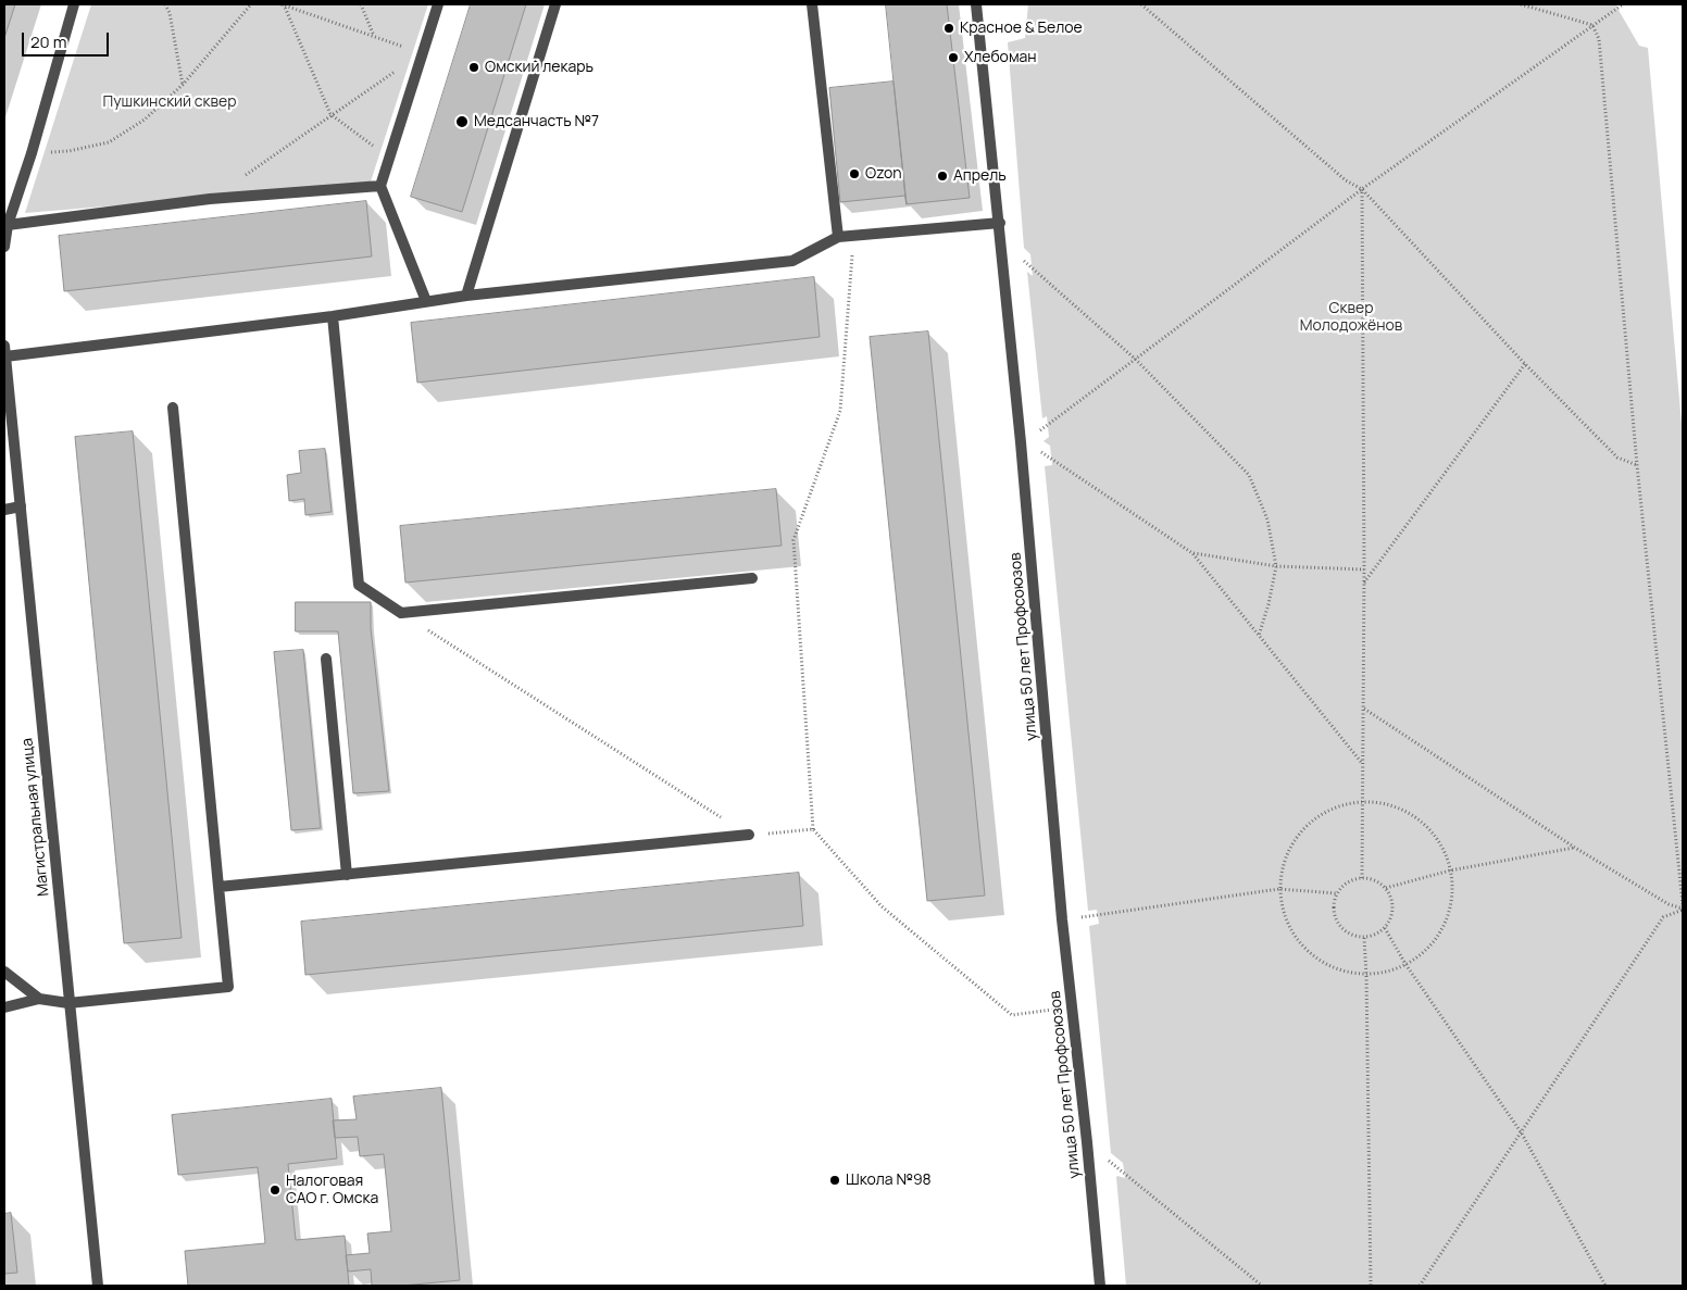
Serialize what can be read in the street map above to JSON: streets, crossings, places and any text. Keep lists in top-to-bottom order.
{
  "streets": {
    "street": ["улица 50 лет Профсоюзов", "Магистральная улица"]
  },
  "parks": ["Пушкинский сквер", "Сквер Молодожёнов"],
  "places": [
    "Красное & Белое",
    "Хлебоман",
    "Омский лекарь",
    "Медсанчасть №7",
    "Ozon",
    "Апрель",
    "Школа №98",
    "Налоговая САО г. Омска"
  ],
  "scale_bar": "20 m"
}
